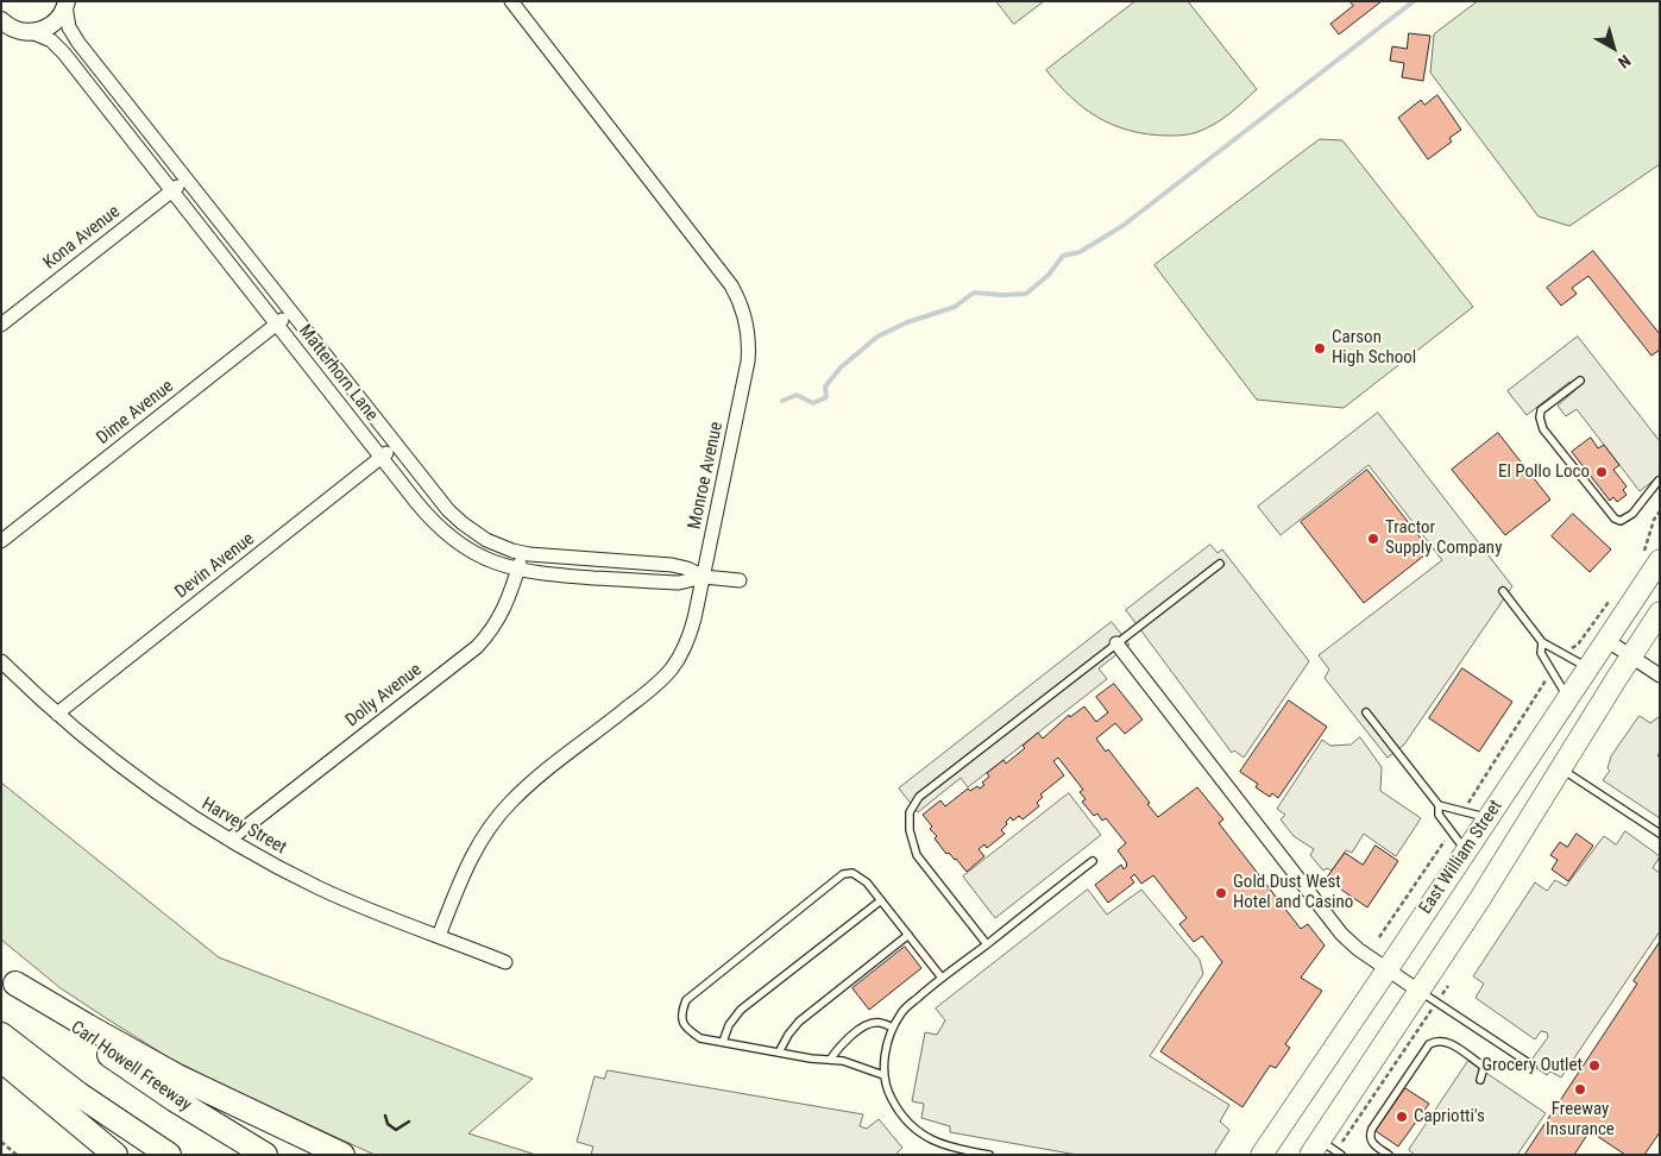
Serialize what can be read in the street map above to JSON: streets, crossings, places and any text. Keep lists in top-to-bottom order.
{
  "streets": {
    "highway": ["Carl Howell Freeway"],
    "main road": ["East William Street"],
    "street": [
      "Kona Avenue",
      "Matterhorn Lane",
      "Dime Avenue",
      "Monroe Avenue",
      "Devin Avenue",
      "Dolly Avenue",
      "Harvey Street"
    ]
  },
  "crossings": [
    ["Kona Avenue", "Matterhorn Lane"],
    ["Matterhorn Lane", "Dime Avenue"],
    ["Matterhorn Lane", "Monroe Avenue"],
    ["Matterhorn Lane", "Devin Avenue"],
    ["Matterhorn Lane", "Dolly Avenue"],
    ["Monroe Avenue", "Harvey Street"],
    ["Devin Avenue", "Harvey Street"],
    ["Dolly Avenue", "Harvey Street"]
  ],
  "places": [
    "Carson High School",
    "El Pollo Loco",
    "Tractor Supply Company",
    "Gold Dust West Hotel and Casino",
    "Grocery Outlet",
    "Freeway Insurance",
    "Capriotti's"
  ],
  "north": "bottom right"
}
